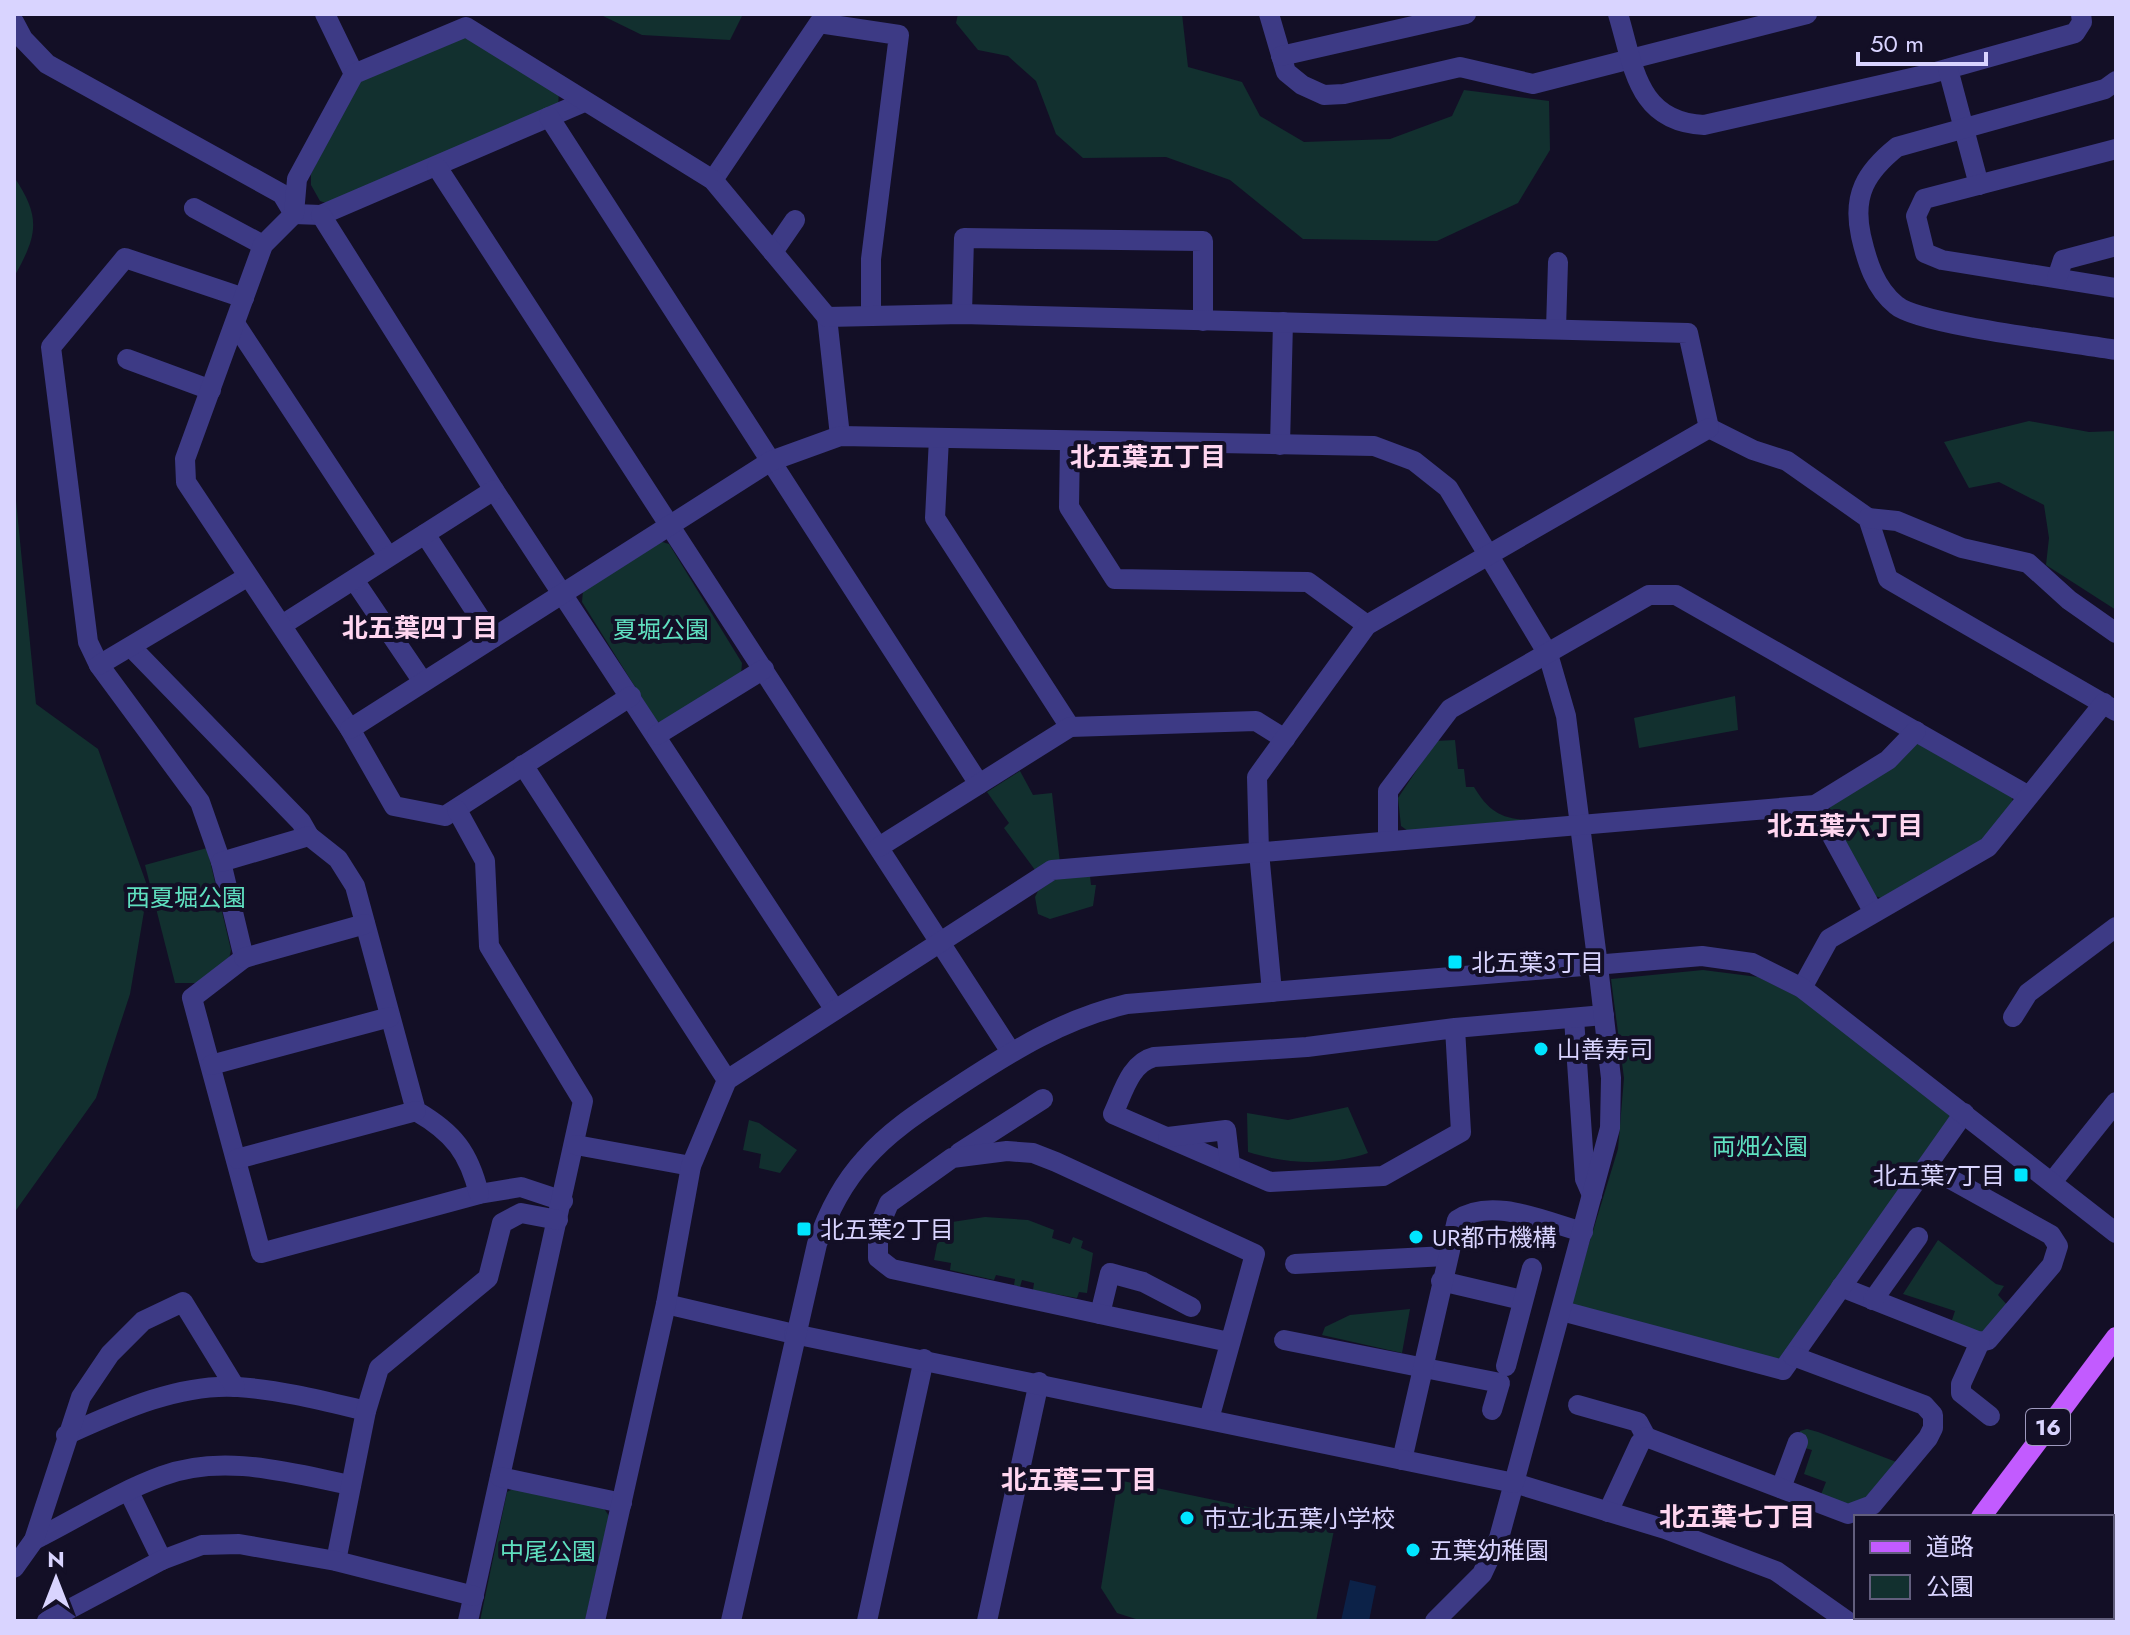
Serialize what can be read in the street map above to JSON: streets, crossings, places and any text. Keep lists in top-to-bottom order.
{
  "streets": {
    "main road": ["16"]
  },
  "districts": [
    "北五葉五丁目",
    "北五葉四丁目",
    "北五葉六丁目",
    "北五葉三丁目",
    "北五葉七丁目"
  ],
  "parks": [
    "夏堀公園",
    "西夏堀公園",
    "両畑公園",
    "中尾公園"
  ],
  "places": {
    "transit": ["北五葉3丁目", "北五葉7丁目", "北五葉2丁目"],
    "other": [
      "山善寿司",
      "UR都市機構",
      "市立北五葉小学校",
      "五葉幼稚園"
    ]
  },
  "legend": ["道路", "公園"],
  "scale_bar": "50 m",
  "north": "top"
}
